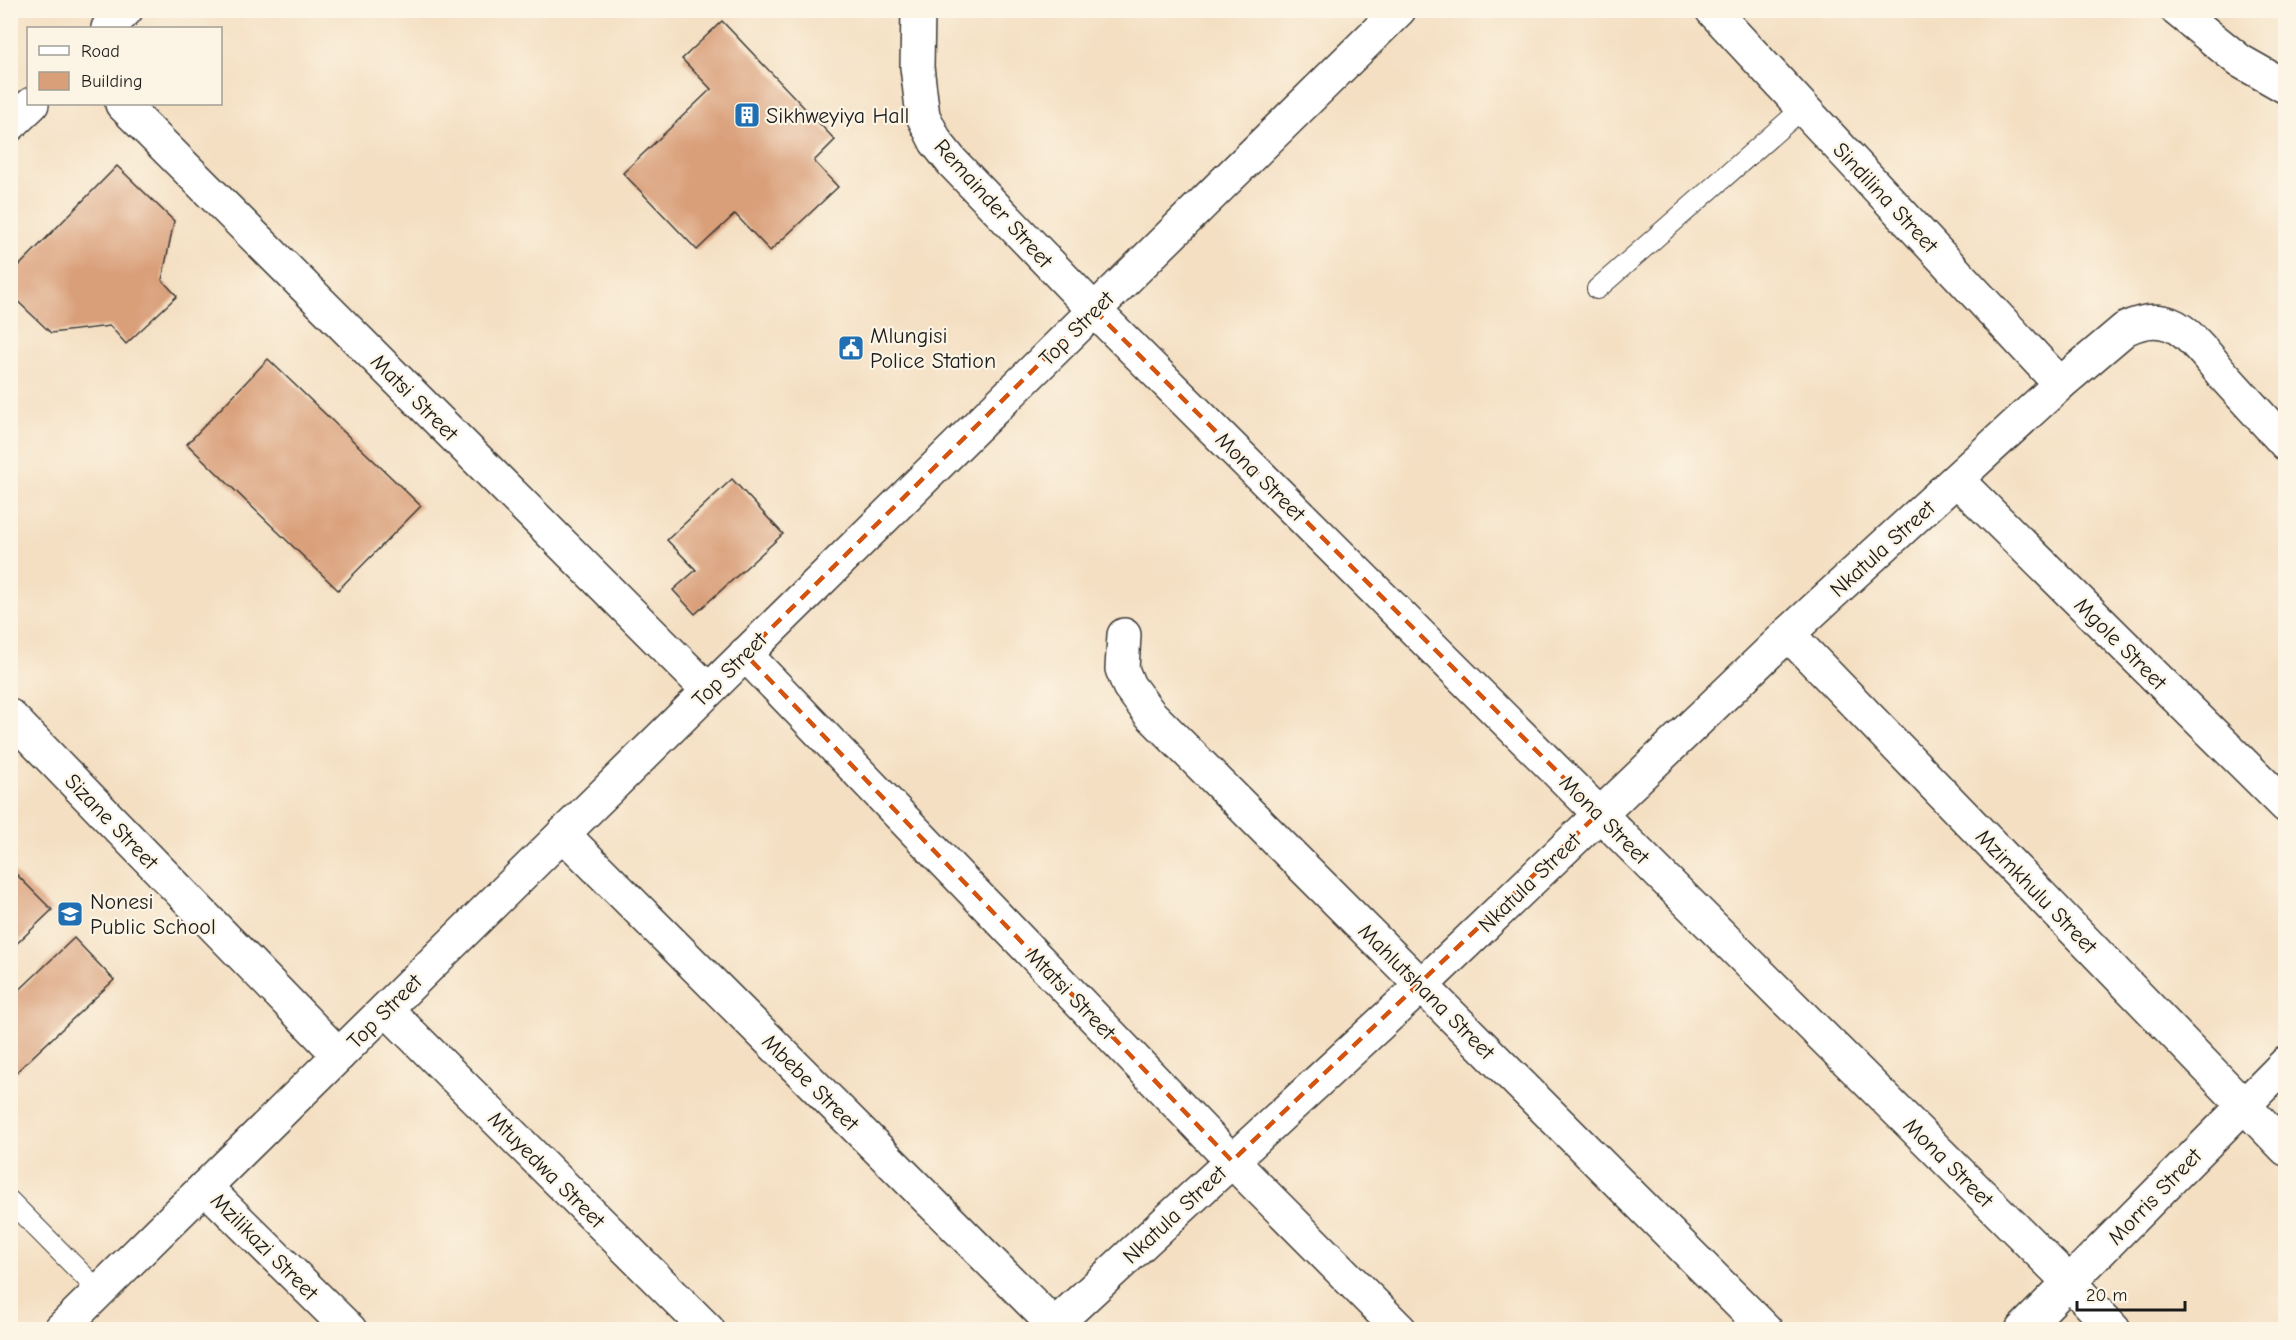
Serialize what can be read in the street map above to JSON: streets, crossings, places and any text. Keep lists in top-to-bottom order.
{
  "streets": {
    "street": [
      "Sindilina Street",
      "Remainder Street",
      "Top Street",
      "Matsi Street",
      "Mona Street",
      "Nkatula Street",
      "Mgole Street",
      "Sizane Street",
      "Mzimkhulu Street",
      "Mahlutshana Street",
      "Mtatsi Street",
      "Mbebe Street",
      "Mtuyedwa Street",
      "Morris Street",
      "Mzilikazi Street"
    ]
  },
  "crossings": [
    ["Sindilina Street", "Nkatula Street"],
    ["Remainder Street", "Top Street"],
    ["Remainder Street", "Mona Street"],
    ["Top Street", "Matsi Street"],
    ["Top Street", "Mona Street"],
    ["Top Street", "Sizane Street"],
    ["Top Street", "Mtatsi Street"],
    ["Top Street", "Mbebe Street"],
    ["Top Street", "Mtuyedwa Street"],
    ["Top Street", "Mzilikazi Street"],
    ["Mona Street", "Nkatula Street"],
    ["Mona Street", "Morris Street"],
    ["Nkatula Street", "Mgole Street"],
    ["Nkatula Street", "Mzimkhulu Street"],
    ["Nkatula Street", "Mahlutshana Street"],
    ["Nkatula Street", "Mtatsi Street"],
    ["Nkatula Street", "Mbebe Street"],
    ["Mzimkhulu Street", "Morris Street"]
  ],
  "places": {
    "building": ["Sikhweyiya Hall"],
    "public building": ["Mlungisi Police Station"],
    "school or university": ["Nonesi Public School"]
  },
  "legend": ["Road", "Building"],
  "scale_bar": "20 m"
}
